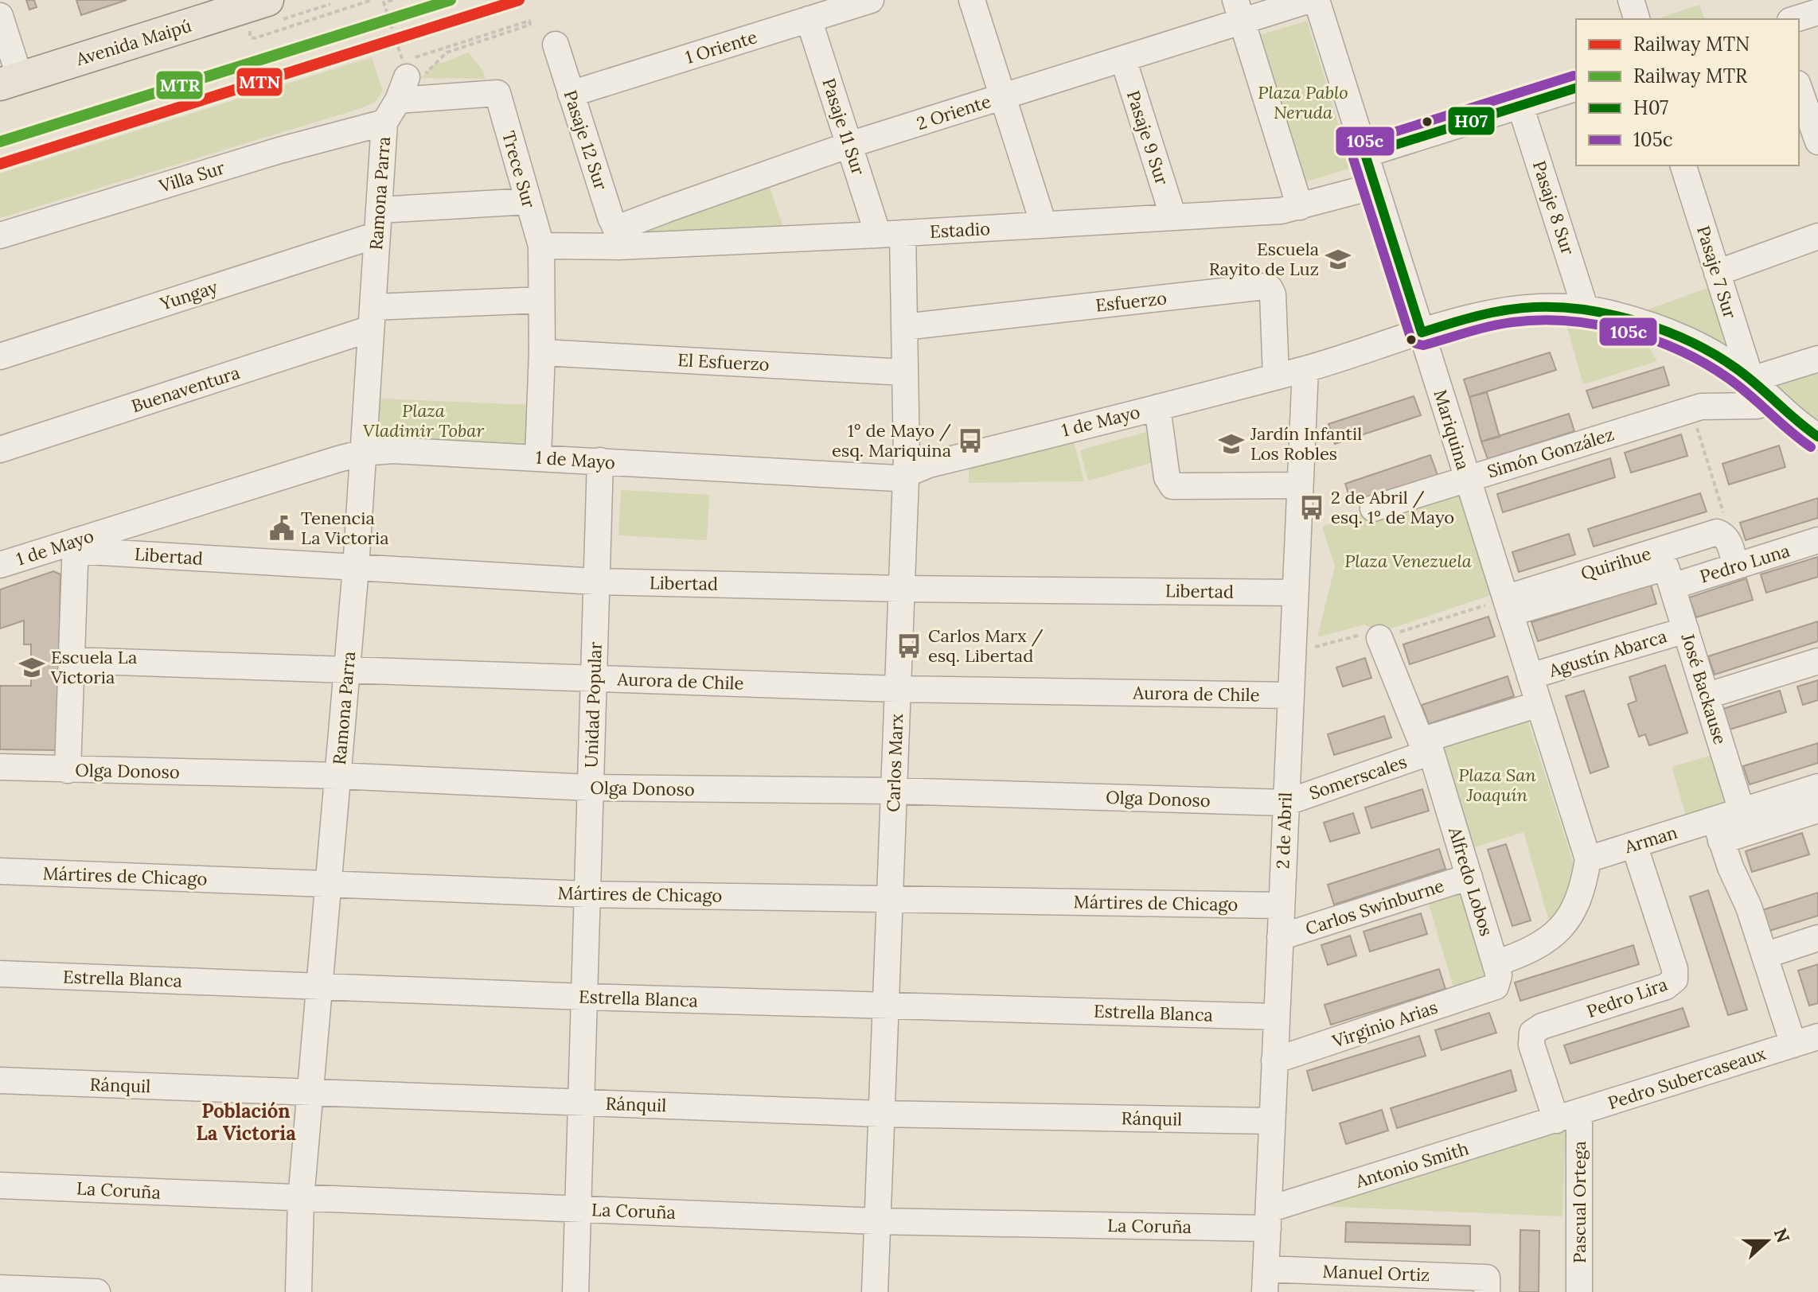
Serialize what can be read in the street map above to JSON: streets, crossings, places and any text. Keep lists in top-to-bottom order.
{
  "streets": {
    "main road": ["Avenida Maipú"],
    "street": [
      "1 Oriente",
      "2 Oriente",
      "Pasaje 11 Sur",
      "Pasaje 9 Sur",
      "Pasaje 12 Sur",
      "Trece Sur",
      "Villa Sur",
      "Ramona Parra",
      "Pasaje 8 Sur",
      "Estadio",
      "Pasaje 7 Sur",
      "Yungay",
      "Esfuerzo",
      "El Esfuerzo",
      "Buenaventura",
      "1 de Mayo",
      "Mariquina",
      "Simón González",
      "Libertad",
      "Quirihue",
      "Pedro Luna",
      "Agustín Abarca",
      "Aurora de Chile",
      "José Backause",
      "Unidad Popular",
      "Carlos Marx",
      "Olga Donoso",
      "Somerscales",
      "2 de Abril",
      "Arman",
      "Mártires de Chicago",
      "Alfredo Lobos",
      "Carlos Swinburne",
      "Estrella Blanca",
      "Pedro Lira",
      "Virginio Arias",
      "Pedro Subercaseaux",
      "Ránquil",
      "Antonio Smith",
      "La Coruña",
      "Pascual Ortega",
      "Manuel Ortiz"
    ]
  },
  "crossings": [
    ["1 Oriente", "Pasaje 11 Sur"],
    ["1 Oriente", "Pasaje 12 Sur"],
    ["2 Oriente", "Pasaje 11 Sur"],
    ["2 Oriente", "Pasaje 9 Sur"],
    ["2 Oriente", "Pasaje 12 Sur"],
    ["2 Oriente", "Estadio"],
    ["Pasaje 11 Sur", "Estadio"],
    ["Pasaje 11 Sur", "Carlos Marx"],
    ["Pasaje 9 Sur", "Estadio"],
    ["Pasaje 12 Sur", "Estadio"],
    ["Trece Sur", "Estadio"],
    ["Trece Sur", "Yungay"],
    ["Villa Sur", "Ramona Parra"],
    ["Ramona Parra", "Yungay"],
    ["Ramona Parra", "Buenaventura"],
    ["Ramona Parra", "1 de Mayo"],
    ["Ramona Parra", "Libertad"],
    ["Ramona Parra", "Aurora de Chile"],
    ["Ramona Parra", "Olga Donoso"],
    ["Ramona Parra", "Mártires de Chicago"],
    ["Ramona Parra", "Estrella Blanca"],
    ["Ramona Parra", "Ránquil"],
    ["Ramona Parra", "La Coruña"],
    ["Pasaje 8 Sur", "1 de Mayo"],
    ["Estadio", "Mariquina"],
    ["Estadio", "Carlos Marx"],
    ["Pasaje 7 Sur", "1 de Mayo"],
    ["Esfuerzo", "1 de Mayo"],
    ["Esfuerzo", "Carlos Marx"],
    ["El Esfuerzo", "Carlos Marx"],
    ["1 de Mayo", "Mariquina"],
    ["1 de Mayo", "Libertad"],
    ["1 de Mayo", "Unidad Popular"],
    ["1 de Mayo", "Carlos Marx"],
    ["1 de Mayo", "2 de Abril"],
    ["Mariquina", "Simón González"],
    ["Mariquina", "Quirihue"],
    ["Mariquina", "Pedro Luna"],
    ["Mariquina", "Agustín Abarca"],
    ["Mariquina", "Somerscales"],
    ["Mariquina", "Arman"],
    ["Mariquina", "Virginio Arias"],
    ["Libertad", "Unidad Popular"],
    ["Libertad", "Carlos Marx"],
    ["Libertad", "2 de Abril"],
    ["Quirihue", "Pedro Luna"],
    ["Pedro Luna", "José Backause"],
    ["Agustín Abarca", "José Backause"],
    ["Aurora de Chile", "Unidad Popular"],
    ["Aurora de Chile", "Carlos Marx"],
    ["Aurora de Chile", "2 de Abril"],
    ["Unidad Popular", "Olga Donoso"],
    ["Unidad Popular", "Mártires de Chicago"],
    ["Unidad Popular", "Estrella Blanca"],
    ["Unidad Popular", "Ránquil"],
    ["Unidad Popular", "La Coruña"],
    ["Carlos Marx", "Olga Donoso"],
    ["Carlos Marx", "Mártires de Chicago"],
    ["Carlos Marx", "Estrella Blanca"],
    ["Carlos Marx", "Ránquil"],
    ["Carlos Marx", "La Coruña"],
    ["Olga Donoso", "Somerscales"],
    ["Olga Donoso", "2 de Abril"],
    ["Somerscales", "2 de Abril"],
    ["Somerscales", "Alfredo Lobos"],
    ["2 de Abril", "Mártires de Chicago"],
    ["2 de Abril", "Carlos Swinburne"],
    ["2 de Abril", "Estrella Blanca"],
    ["2 de Abril", "Virginio Arias"],
    ["2 de Abril", "Ránquil"],
    ["2 de Abril", "Antonio Smith"],
    ["2 de Abril", "La Coruña"],
    ["2 de Abril", "Manuel Ortiz"],
    ["Arman", "Pedro Lira"],
    ["Arman", "Virginio Arias"],
    ["Alfredo Lobos", "Carlos Swinburne"],
    ["Alfredo Lobos", "Virginio Arias"],
    ["Pedro Lira", "Pedro Subercaseaux"],
    ["Pedro Lira", "Antonio Smith"],
    ["Pedro Lira", "Pascual Ortega"],
    ["Pedro Subercaseaux", "Antonio Smith"],
    ["Pedro Subercaseaux", "Pascual Ortega"],
    ["Antonio Smith", "La Coruña"],
    ["Antonio Smith", "Pascual Ortega"]
  ],
  "districts": ["Población La Victoria"],
  "parks": [
    "Plaza Pablo Neruda",
    "Plaza Vladimir Tobar",
    "Plaza Venezuela",
    "Plaza San Joaquín"
  ],
  "places": {
    "school or university": ["Escuela Rayito de Luz", "Jardín Infantil Los Robles", "Escuela La Victoria"],
    "bus stop": ["1° de Mayo / esq. Mariquina", "2 de Abril / esq. 1° de Mayo", "Carlos Marx / esq. Libertad"],
    "public building": ["Tenencia La Victoria"]
  },
  "lines": [
    "rail line MTN",
    "rail line MTR",
    "transit line 105c",
    "transit line H07"
  ],
  "legend": [
    "Railway MTN",
    "Railway MTR",
    "H07",
    "105c"
  ],
  "north": "right"
}
